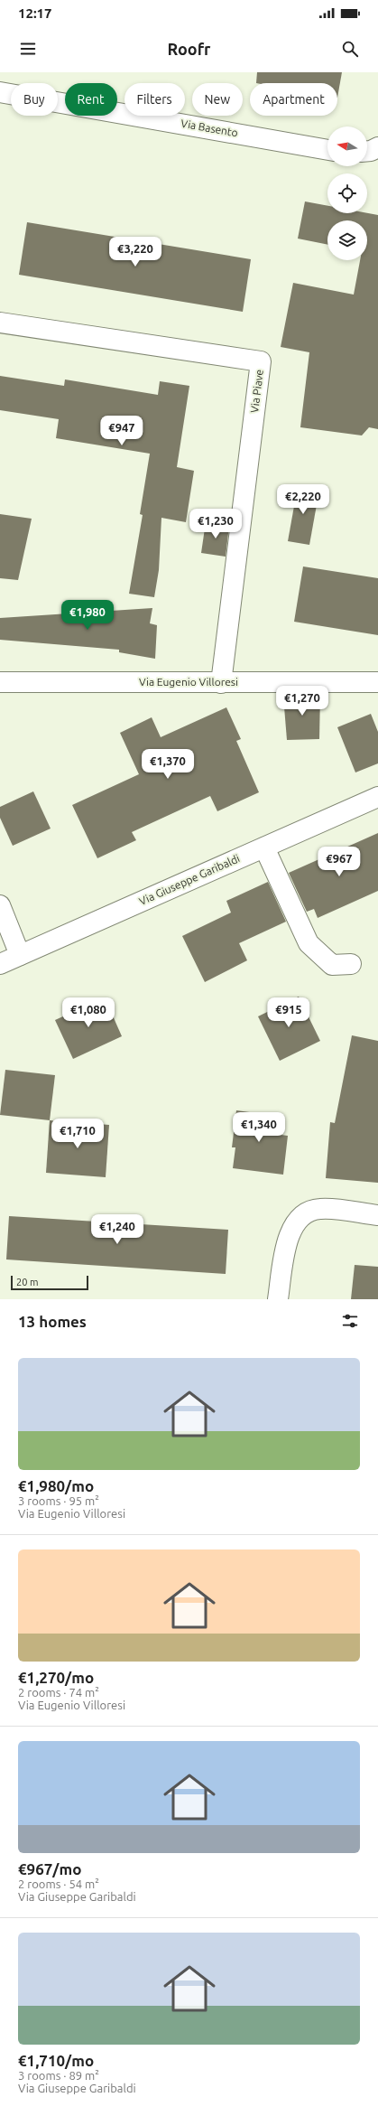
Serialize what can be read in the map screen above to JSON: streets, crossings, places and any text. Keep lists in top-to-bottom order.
{
  "streets": {
    "street": [
      "Via Basento",
      "Via Piave",
      "Via Eugenio Villoresi",
      "Via Giuseppe Garibaldi"
    ]
  },
  "crossings": [
    ["Via Piave", "Via Eugenio Villoresi"]
  ],
  "scale_bar": "20 m",
  "north": "left",
  "page": {
    "status": "12:17",
    "header": "Roofr",
    "chip": [
      "Buy",
      "Rent",
      "Filters",
      "New",
      "Apartment"
    ],
    "price": [
      "€3,220",
      "€947",
      "€2,220",
      "€1,230",
      "€1,980",
      "€1,270",
      "€1,370",
      "€967",
      "€1,080",
      "€915",
      "€1,340",
      "€1,710",
      "€1,240"
    ],
    "scale": "20 m",
    "heading": "13 homes",
    "list": [
      {
        "name": "€1,980/mo",
        "note": "3 rooms · 95 m² · Via Eugenio Villoresi"
      },
      {
        "name": "€1,270/mo",
        "note": "2 rooms · 74 m² · Via Eugenio Villoresi"
      },
      {
        "name": "€967/mo",
        "note": "2 rooms · 54 m² · Via Giuseppe Garibaldi"
      },
      {
        "name": "€1,710/mo",
        "note": "3 rooms · 89 m² · Via Giuseppe Garibaldi"
      }
    ]
  }
}
